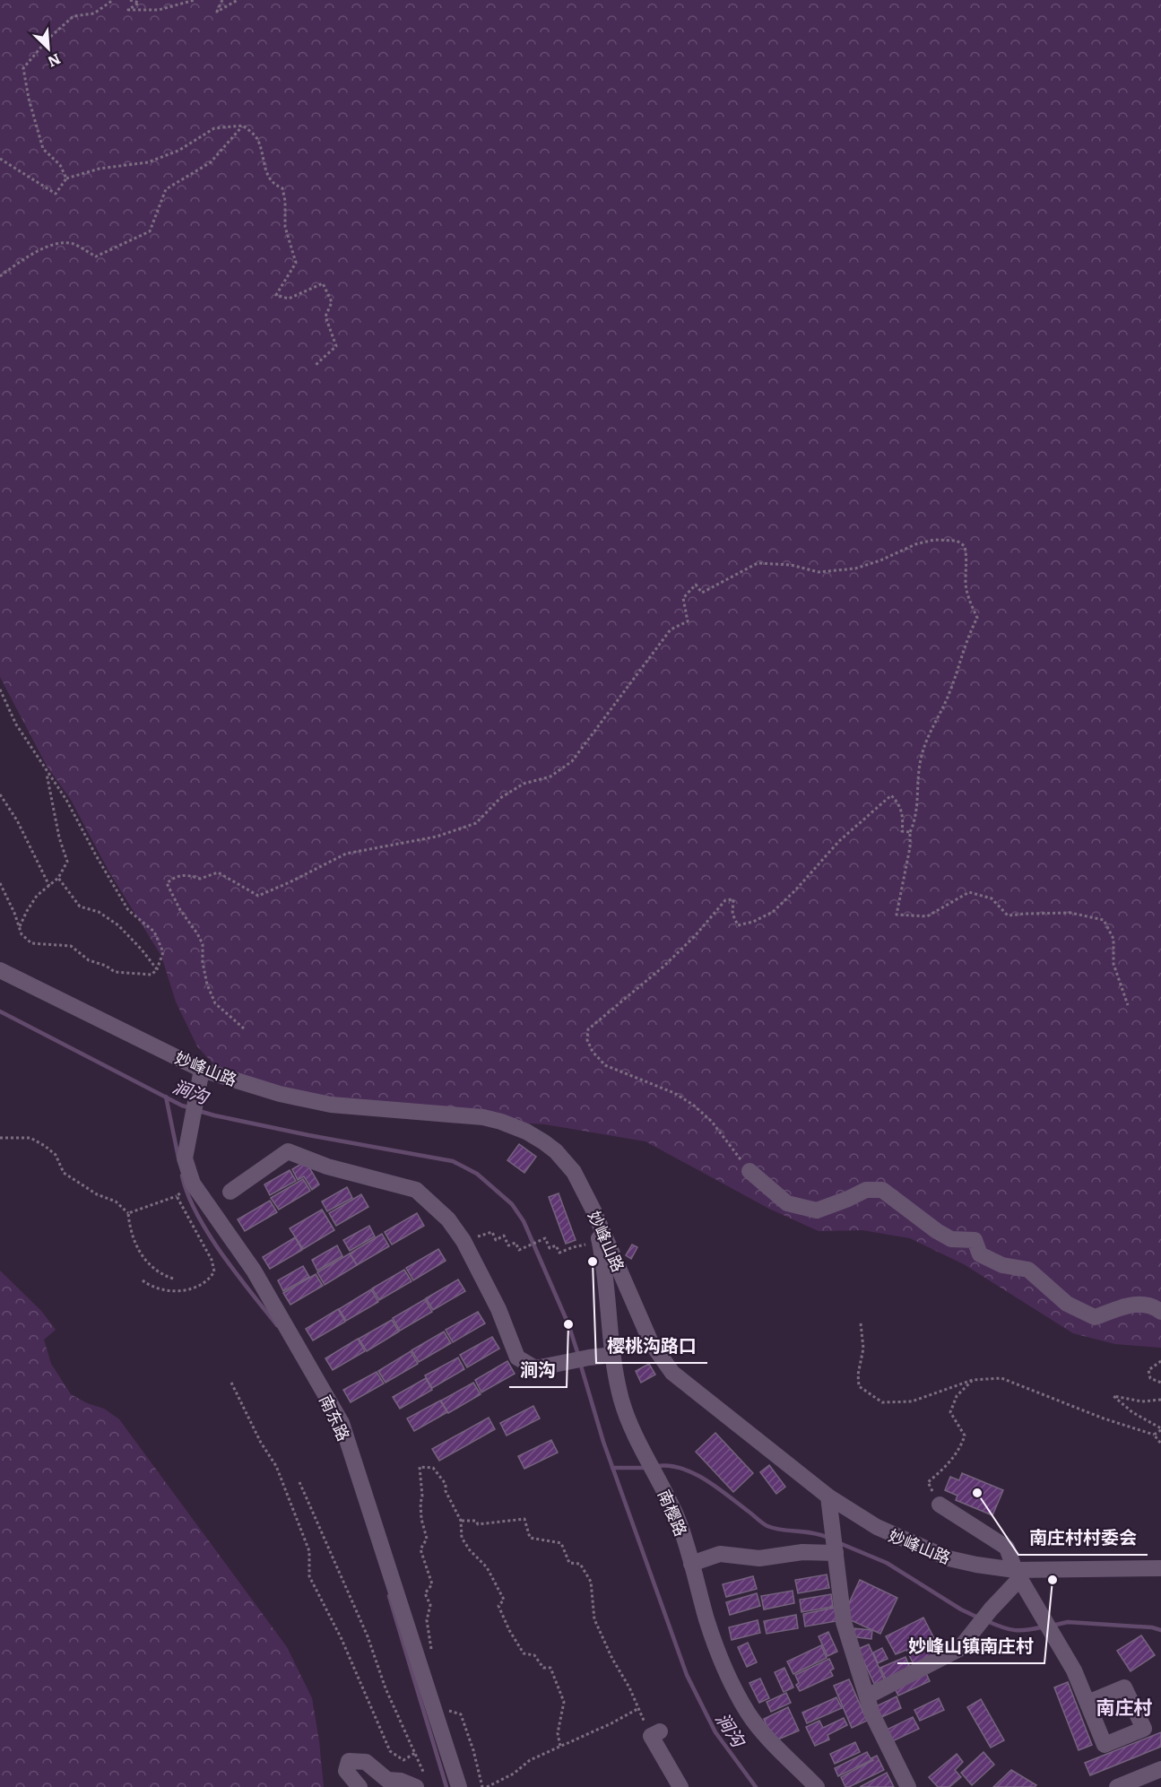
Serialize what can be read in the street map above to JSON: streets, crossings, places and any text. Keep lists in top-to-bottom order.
{
  "streets": {
    "street": ["妙峰山路", "南东路", "南樱路"]
  },
  "crossings": [
    ["妙峰山路", "南东路"],
    ["妙峰山路", "南樱路"]
  ],
  "districts": ["南庄村"],
  "water": ["涧沟"],
  "places": [
    "樱桃沟路口",
    "涧沟",
    "南庄村村委会",
    "妙峰山镇南庄村"
  ],
  "north": "bottom right"
}
